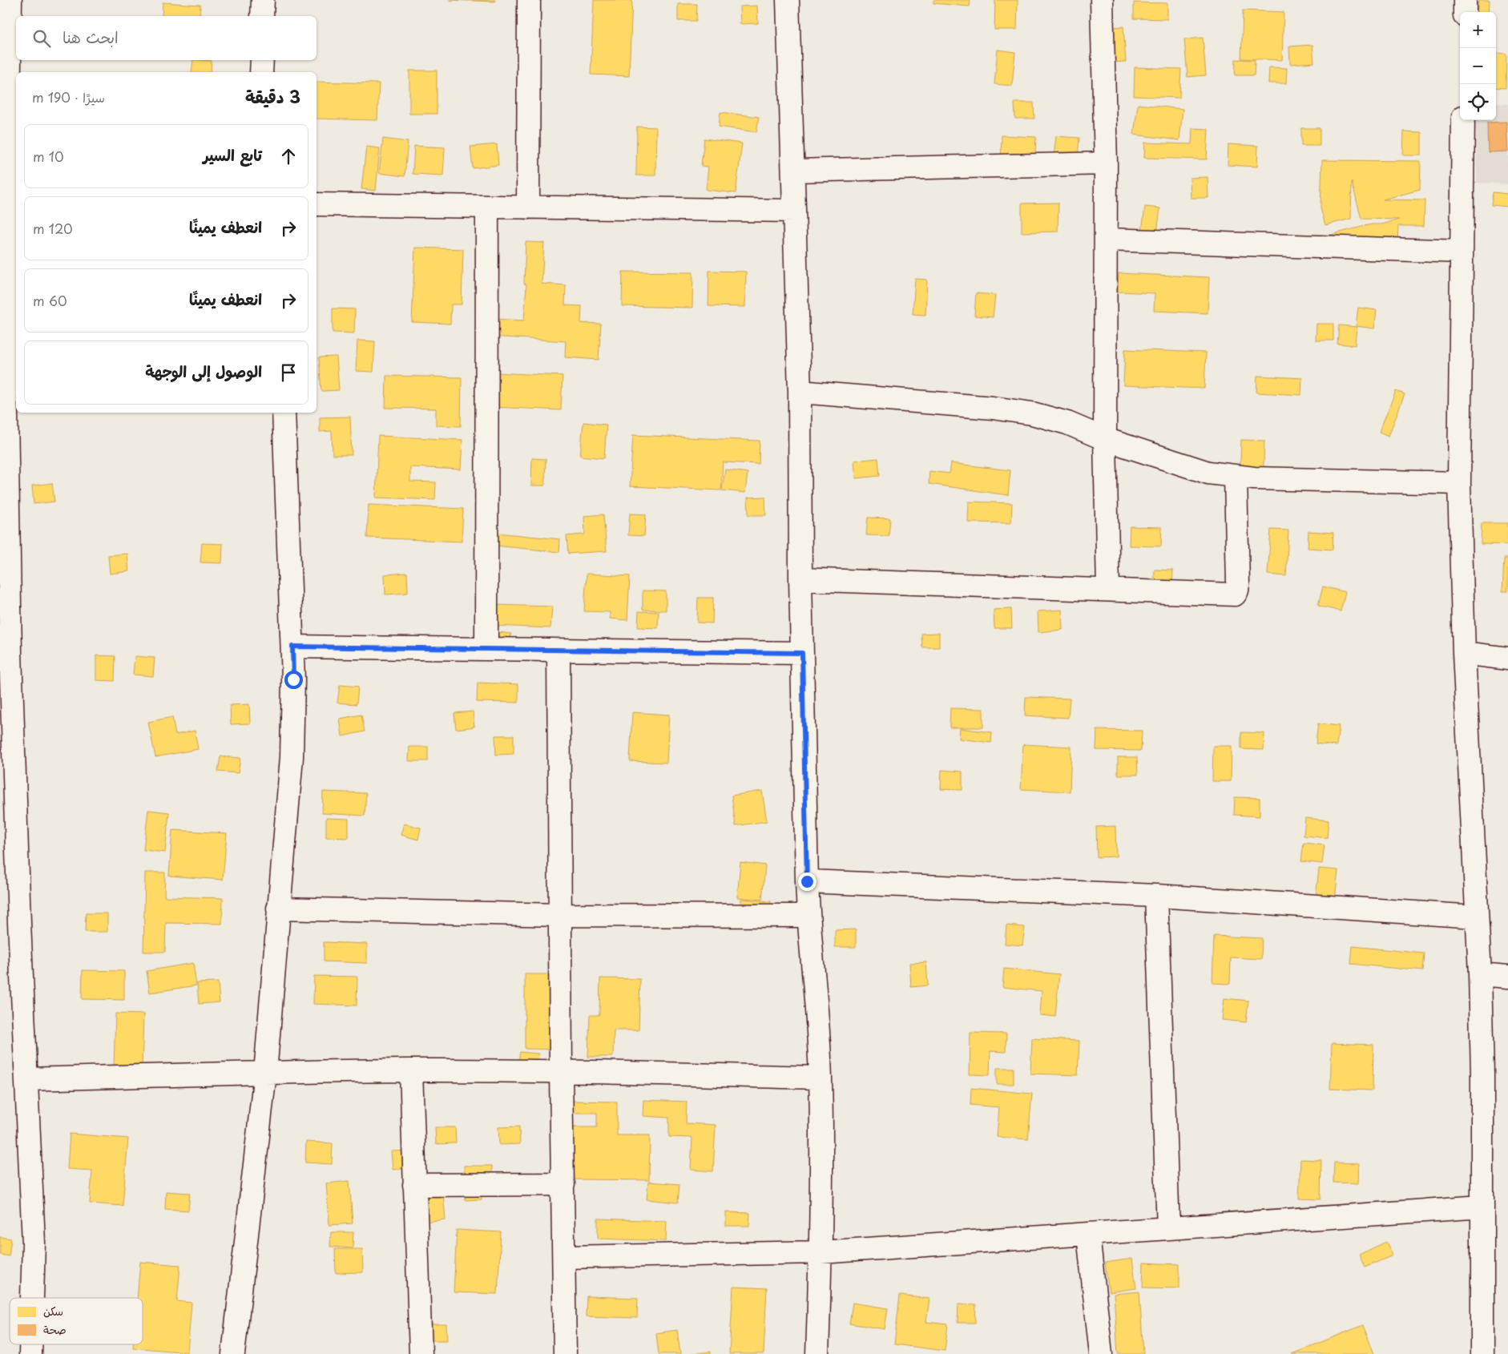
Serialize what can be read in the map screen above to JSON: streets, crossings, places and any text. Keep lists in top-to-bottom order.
{
  "legend": ["سكن", "صحة"],
  "page": {
    "map_buttons": ["+", "−"],
    "search": "ابحث هنا",
    "heading": ["3 دقيقة", "سيرًا · 190 m"],
    "list": [
      ["تابع السير", "10 m"],
      ["انعطف يمينًا", "120 m"],
      ["انعطف يمينًا", "60 m"],
      "الوصول إلى الوجهة"
    ]
  }
}
